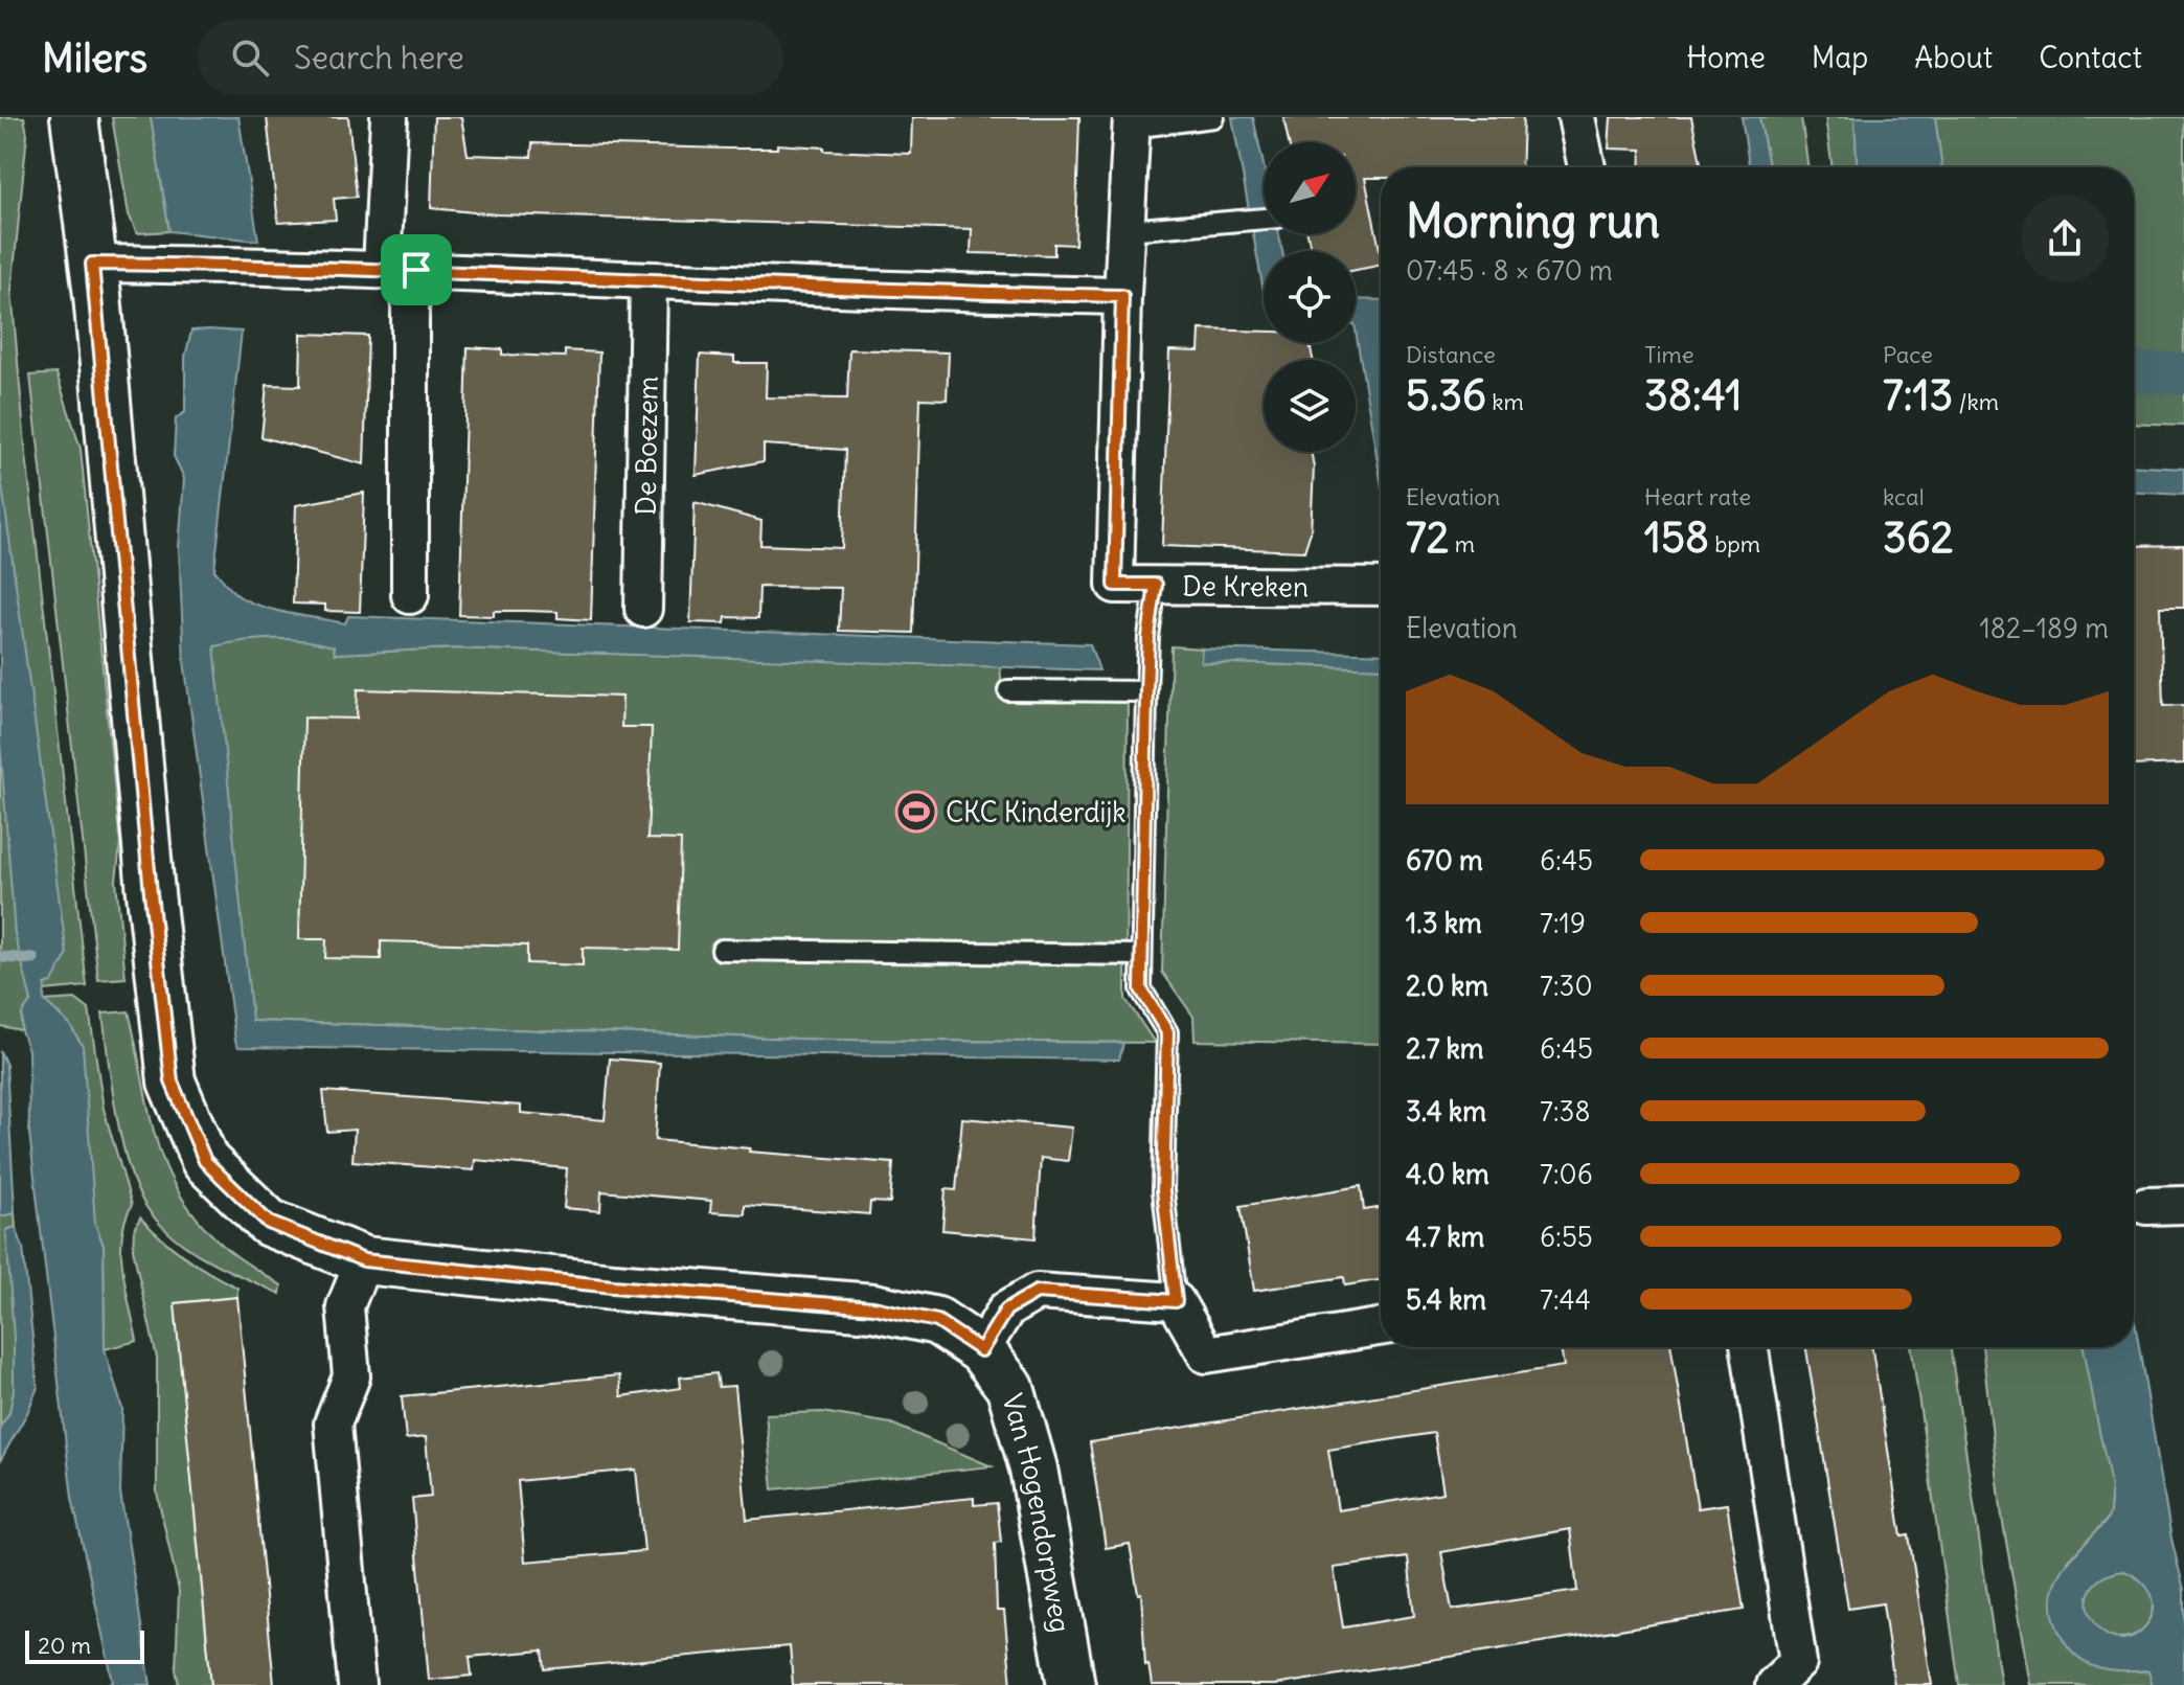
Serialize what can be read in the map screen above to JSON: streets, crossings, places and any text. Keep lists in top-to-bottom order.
{
  "streets": {
    "street": ["De Boezem", "De Kreken", "Van Hogendorpweg"]
  },
  "places": {
    "sports": ["CKC Kinderdijk"]
  },
  "scale_bar": "20 m",
  "north": "top right",
  "page": {
    "header": "Milers",
    "search": "Search here",
    "nav": [
      "Home",
      "Map",
      "About",
      "Contact"
    ],
    "heading": ["Morning run", "07:45 · 8 × 670 m"],
    "stats": [
      ["Distance", "5.36 km"],
      ["Time", "38:41"],
      ["Pace", "7:13 /km"],
      ["Elevation", "72 m"],
      ["Heart rate", "158 bpm"],
      ["kcal", "362"]
    ],
    "chart": ["Elevation", "182–189 m"],
    "list": [
      {
        "name": "670 m",
        "note": "6:45"
      },
      {
        "name": "1.3 km",
        "note": "7:19"
      },
      {
        "name": "2.0 km",
        "note": "7:30"
      },
      {
        "name": "2.7 km",
        "note": "6:45"
      },
      {
        "name": "3.4 km",
        "note": "7:38"
      },
      {
        "name": "4.0 km",
        "note": "7:06"
      },
      {
        "name": "4.7 km",
        "note": "6:55"
      },
      {
        "name": "5.4 km",
        "note": "7:44"
      }
    ],
    "scale": "20 m"
  }
}
